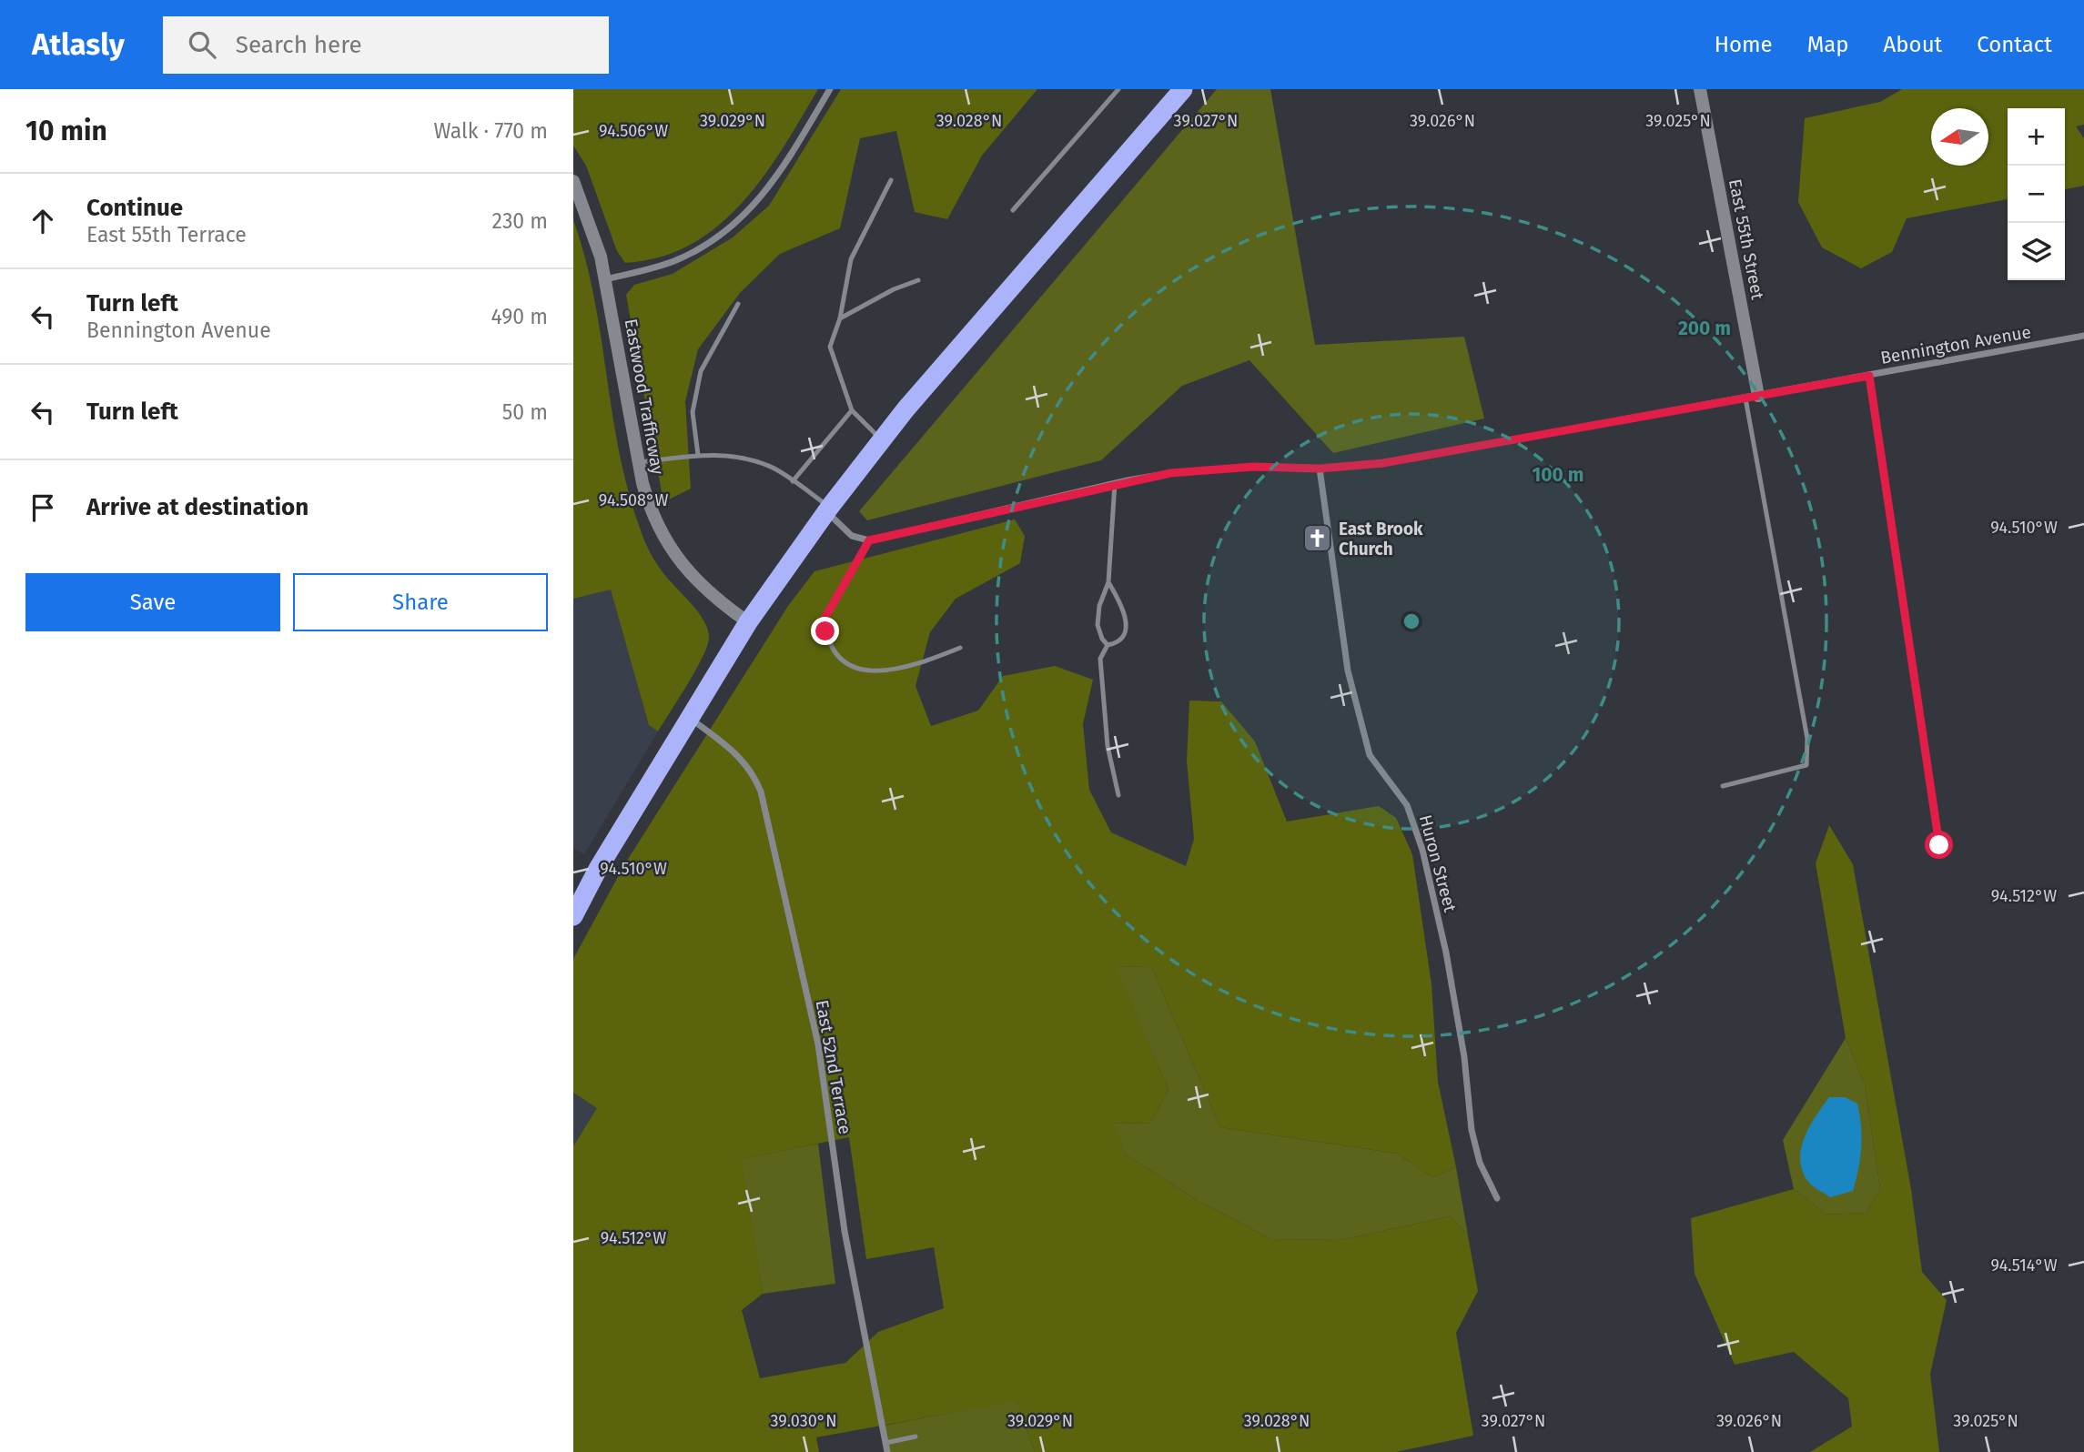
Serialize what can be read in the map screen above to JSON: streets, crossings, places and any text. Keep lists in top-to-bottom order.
{
  "streets": {
    "main road": ["East 55th Street", "Eastwood Trafficway"],
    "street": ["Bennington Avenue", "Huron Street", "East 52nd Terrace"]
  },
  "crossings": [
    ["East 55th Street", "Bennington Avenue"],
    ["Bennington Avenue", "Huron Street"]
  ],
  "places": {
    "church": ["East Brook Church"]
  },
  "north": "left",
  "page": {
    "header": "Atlasly",
    "search": "Search here",
    "nav": [
      "Home",
      "Map",
      "About",
      "Contact"
    ],
    "heading": ["10 min", "Walk · 770 m"],
    "map_buttons": ["+", "−"],
    "list": [
      ["Continue", "East 55th Terrace", "230 m"],
      ["Turn left", "Bennington Avenue", "490 m"],
      ["Turn left", "50 m"],
      "Arrive at destination"
    ],
    "buttons": ["Save", "Share"]
  },
  "coordinates": [
    "39.029°N",
    "39.028°N",
    "39.027°N",
    "39.026°N",
    "39.025°N",
    "94.506°W",
    "94.508°W",
    "94.510°W",
    "94.512°W",
    "94.514°W",
    "39.030°N"
  ],
  "rings": ["200 m", "100 m"]
}
